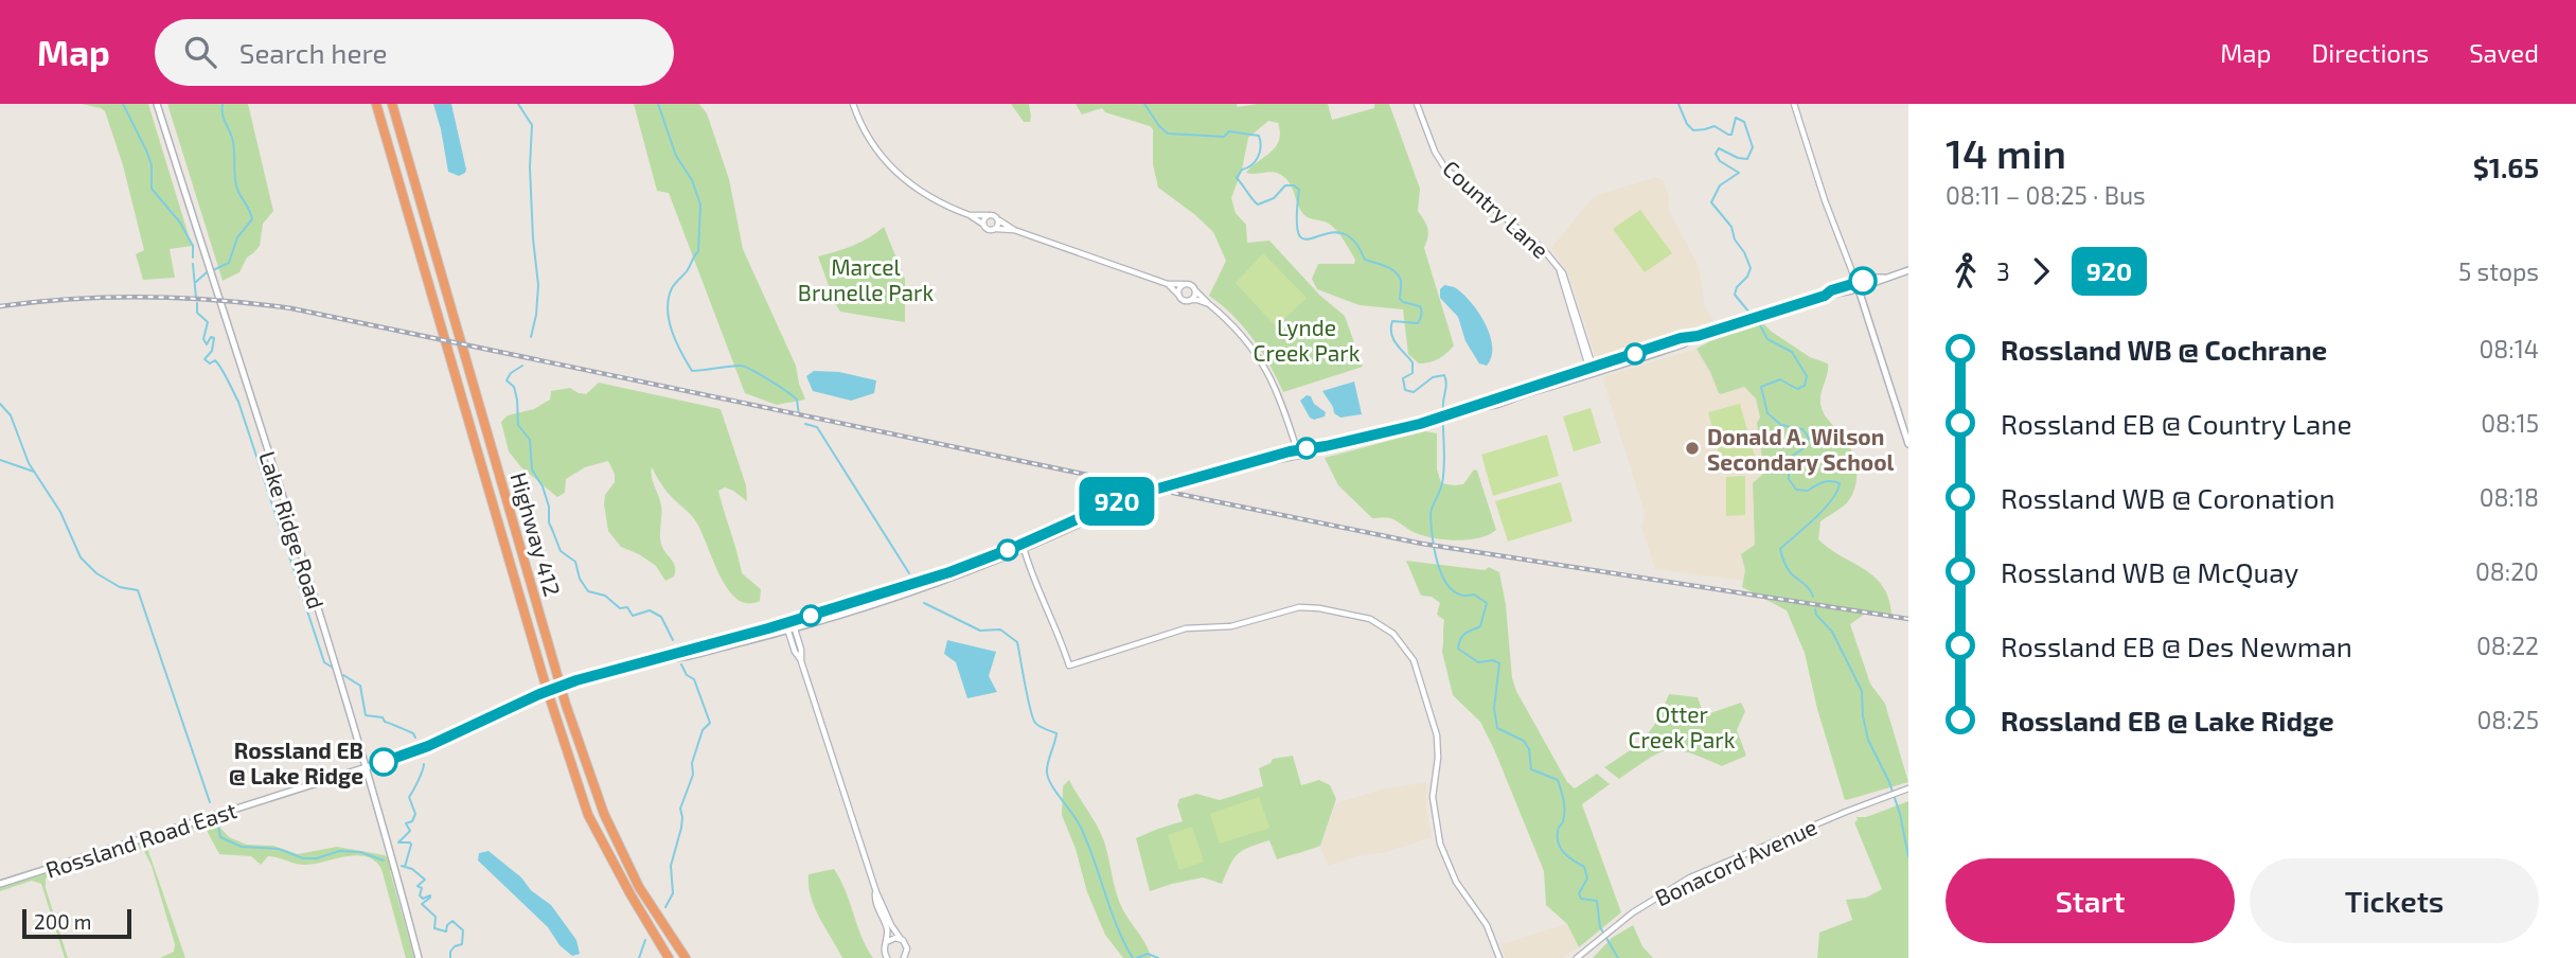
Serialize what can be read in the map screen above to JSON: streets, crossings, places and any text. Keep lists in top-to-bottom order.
{
  "streets": {
    "highway": ["Highway 412"],
    "main road": ["Lake Ridge Road", "Rossland Road East"],
    "street": ["Country Lane", "Bonacord Avenue"]
  },
  "crossings": [
    ["Country Lane", "Rossland Road East"],
    ["Lake Ridge Road", "Rossland Road East"]
  ],
  "parks": ["Marcel Brunelle Park", "Lynde Creek Park", "Otter Creek Park"],
  "places": ["Donald A. Wilson Secondary School", "Rossland EB @ Lake Ridge"],
  "lines": ["bus line 920"],
  "scale_bar": "200 m",
  "page": {
    "header": "Map",
    "search": "Search here",
    "nav": ["Map", "Directions", "Saved"],
    "on_map": "920",
    "heading": ["14 min", "08:11 – 08:25 · Bus", "$1.65"],
    "legs": ["3", "920", "5 stops"],
    "list": [
      {
        "name": "Rossland WB @ Cochrane",
        "value": "08:14"
      },
      {
        "name": "Rossland EB @ Country Lane",
        "value": "08:15"
      },
      {
        "name": "Rossland WB @ Coronation",
        "value": "08:18"
      },
      {
        "name": "Rossland WB @ McQuay",
        "value": "08:20"
      },
      {
        "name": "Rossland EB @ Des Newman",
        "value": "08:22"
      },
      {
        "name": "Rossland EB @ Lake Ridge",
        "value": "08:25"
      }
    ],
    "buttons": ["Start", "Tickets"],
    "scale": "200 m"
  }
}
